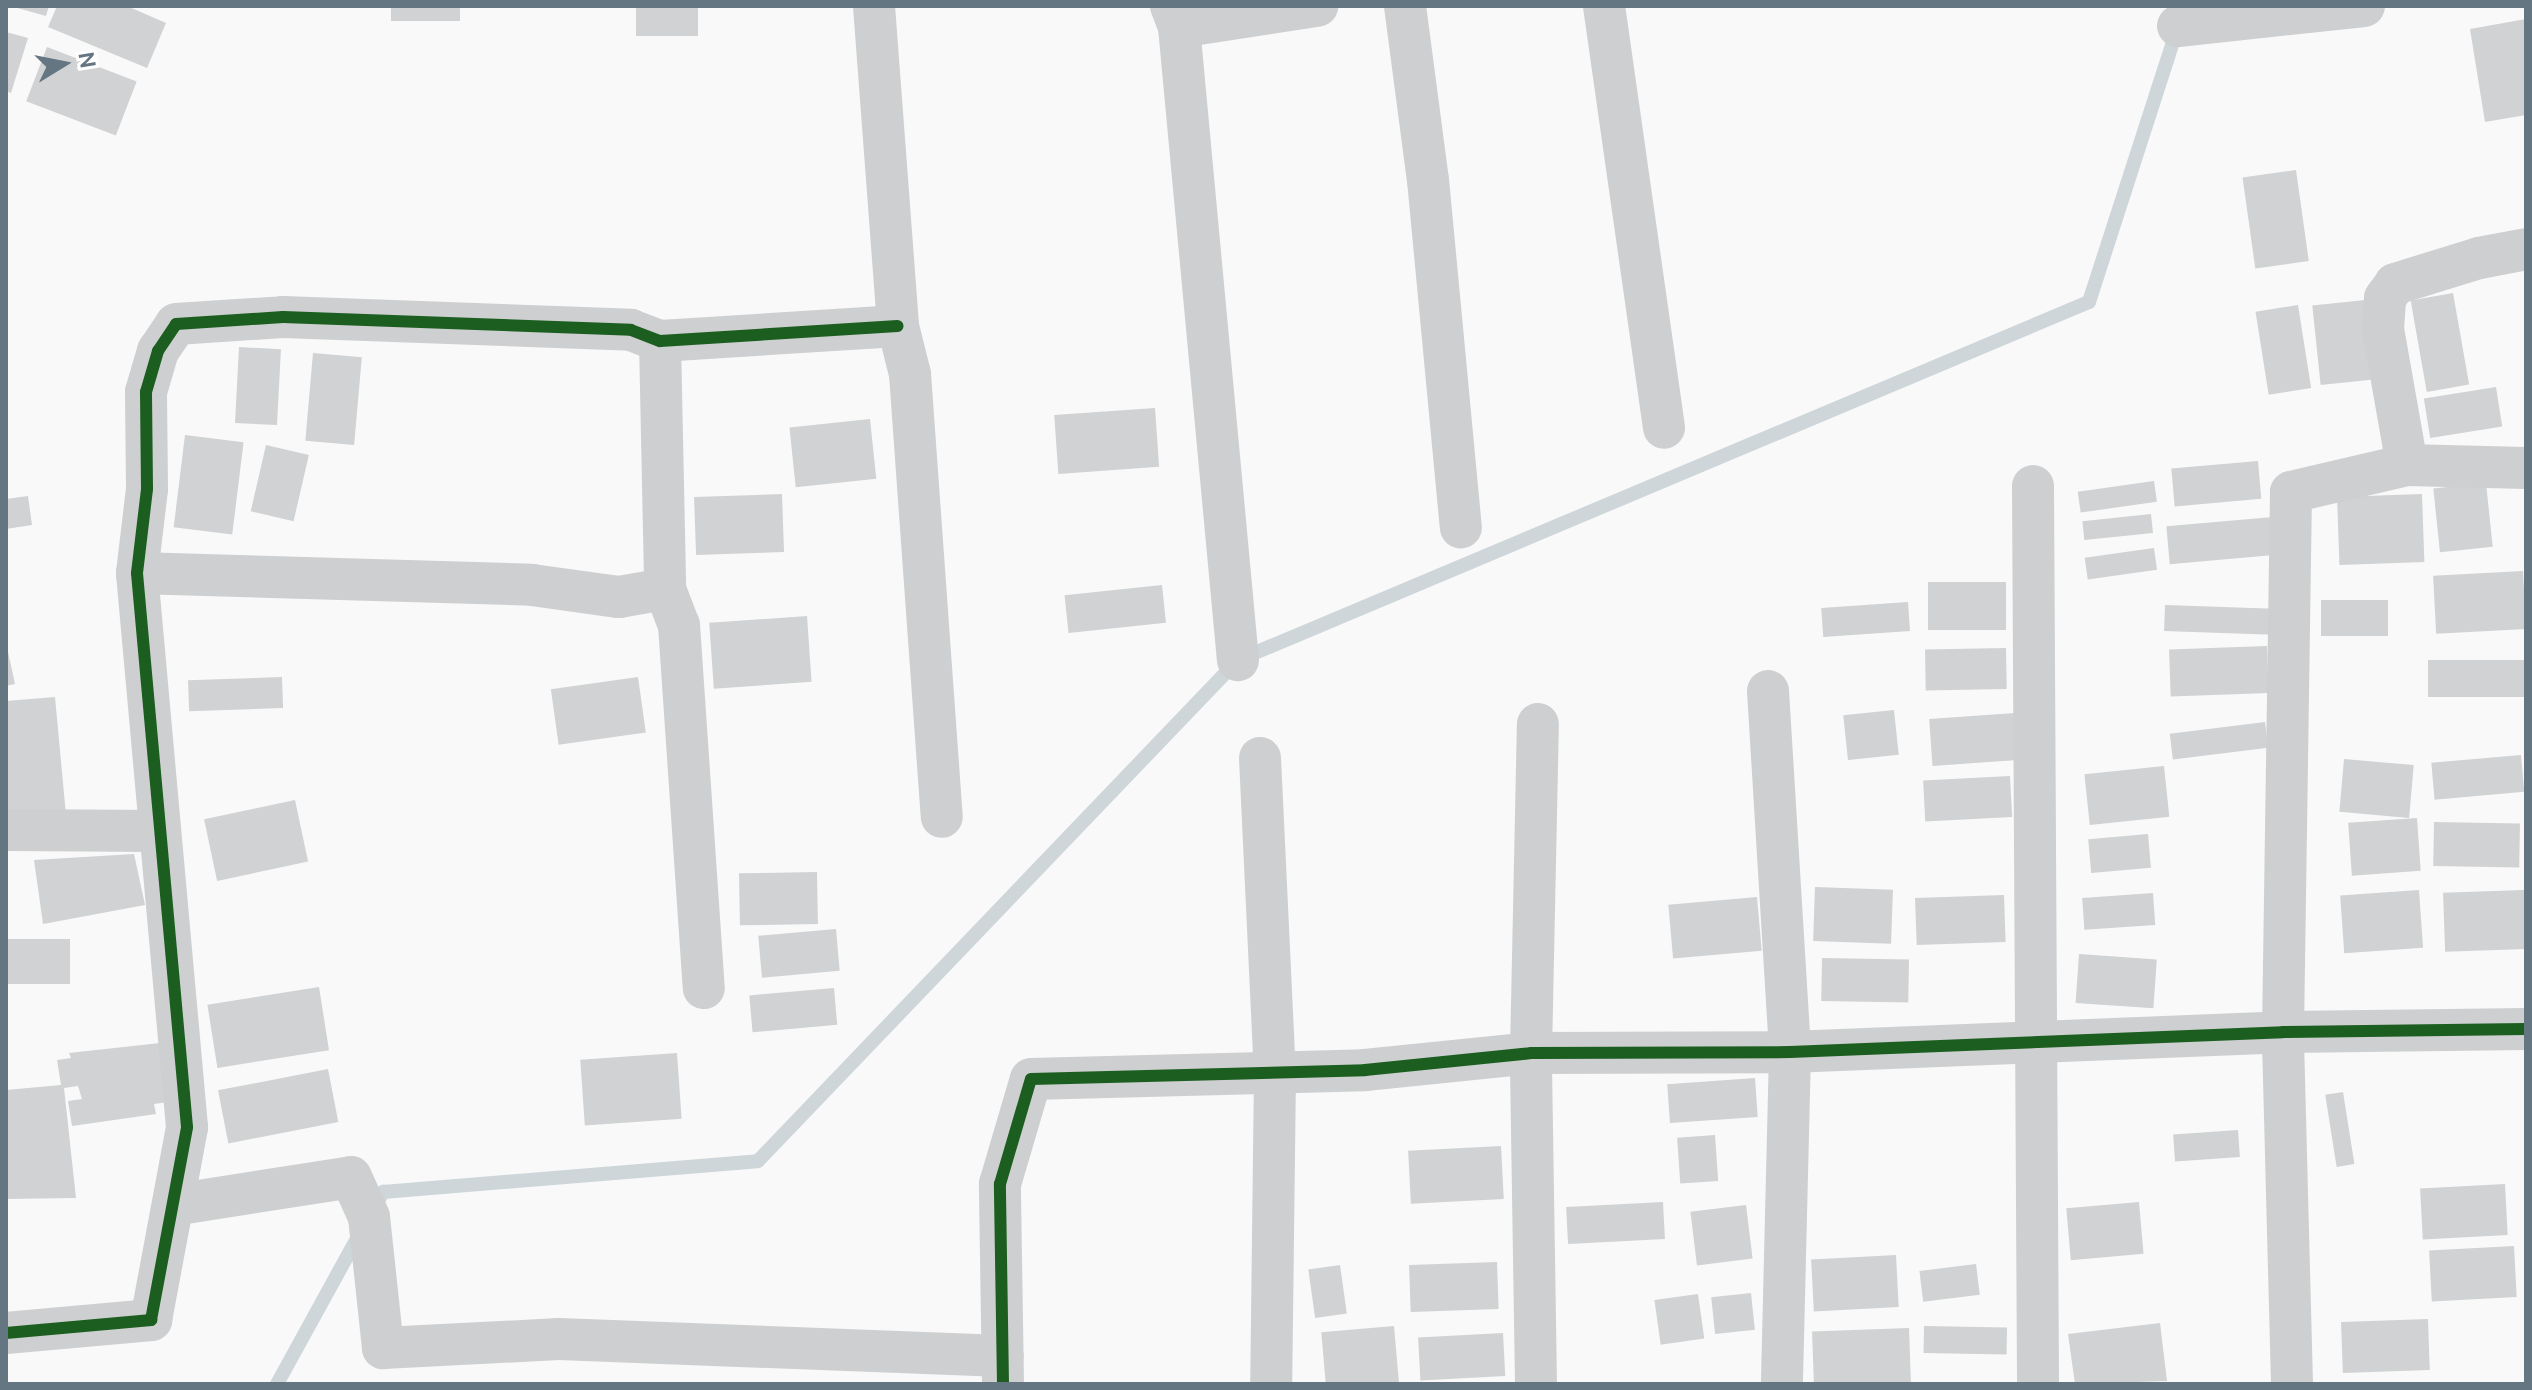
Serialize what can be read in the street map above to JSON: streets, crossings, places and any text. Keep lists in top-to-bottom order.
{
  "north": "right"
}
